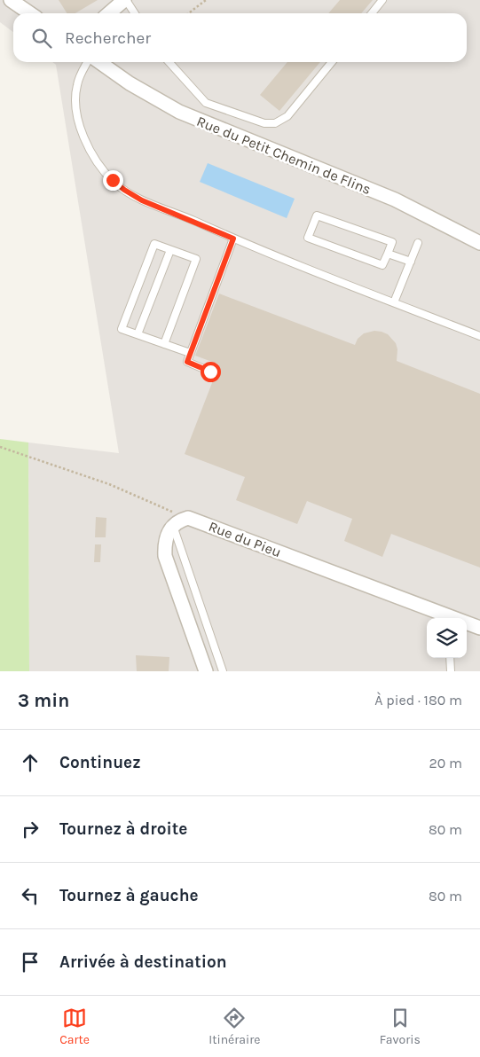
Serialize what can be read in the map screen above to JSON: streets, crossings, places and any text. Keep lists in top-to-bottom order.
{
  "streets": {
    "street": ["Rue du Petit Chemin de Flins", "Rue du Pieu"]
  },
  "page": {
    "search": "Rechercher",
    "heading": ["3 min", "À pied · 180 m"],
    "list": [
      ["Continuez", "20 m"],
      ["Tournez à droite", "80 m"],
      ["Tournez à gauche", "80 m"],
      "Arrivée à destination"
    ],
    "nav": ["Carte", "Itinéraire", "Favoris"]
  }
}
